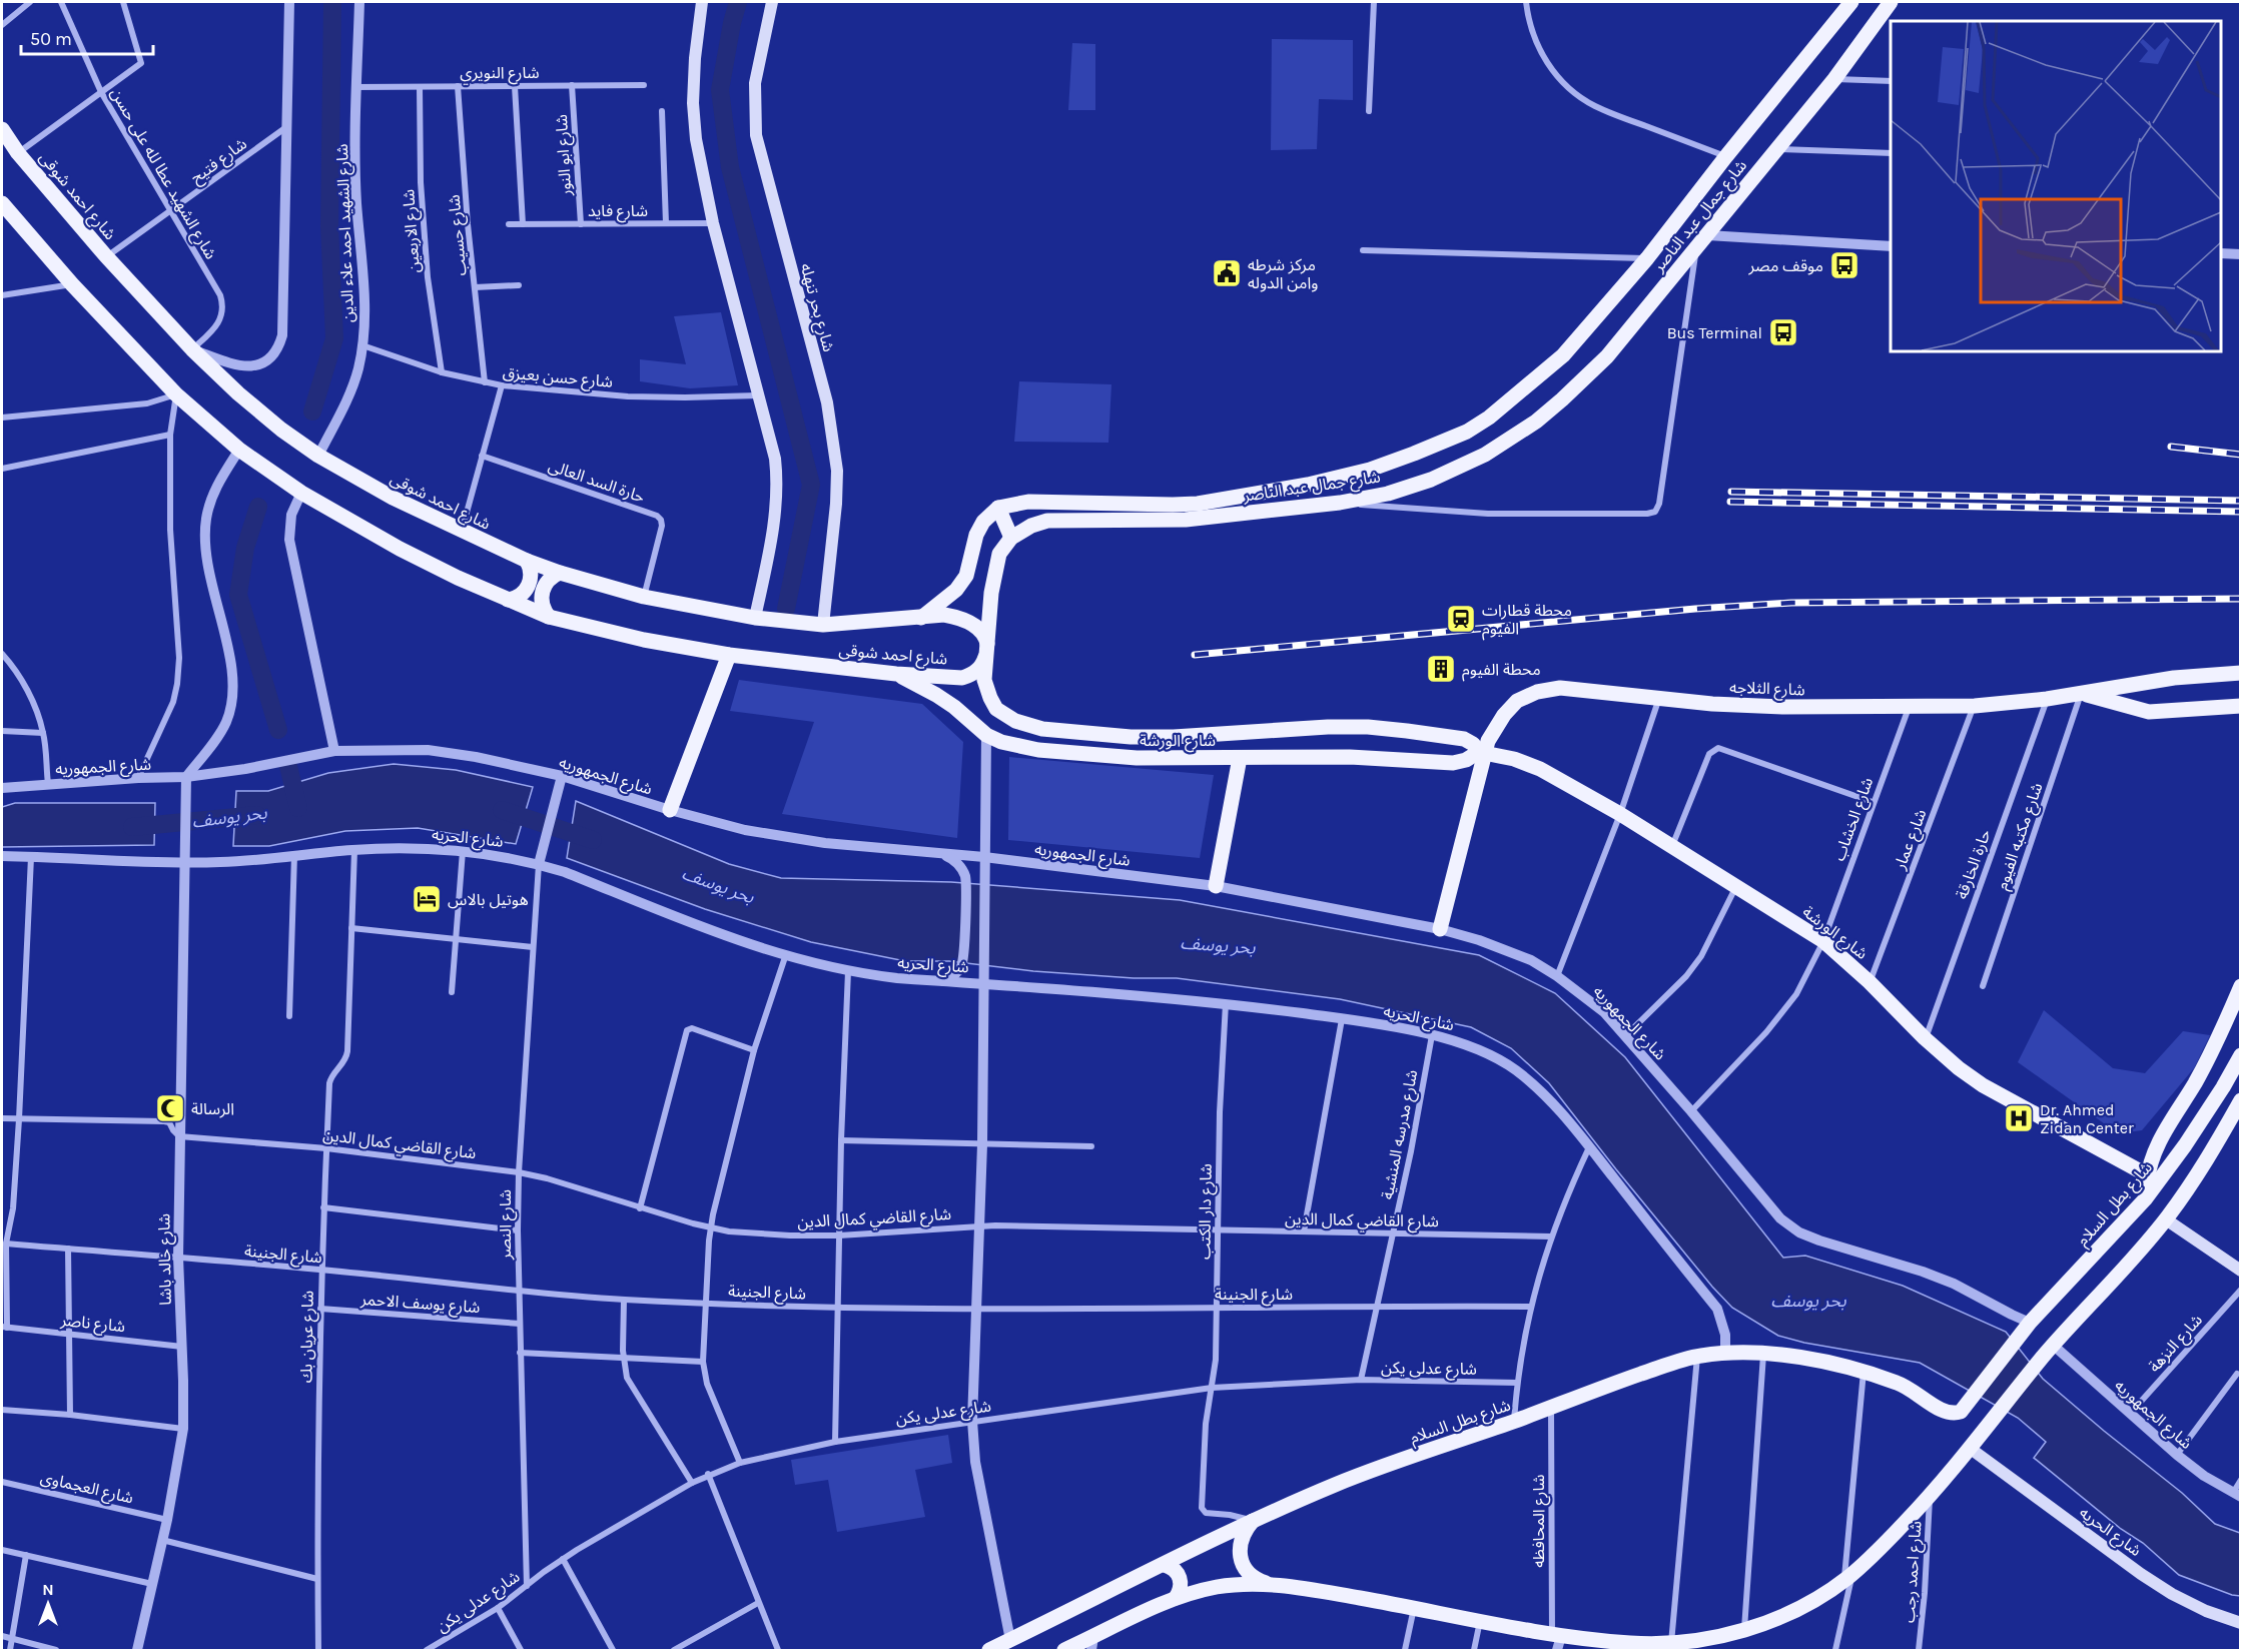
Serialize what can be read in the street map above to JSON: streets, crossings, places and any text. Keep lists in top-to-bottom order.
{
  "streets": {
    "main road": [
      "شارع احمد شوقى",
      "شارع جمال عبد الناصر",
      "شارع بحر تنهله",
      "شارع الثلاجه",
      "شارع الورشة",
      "شارع الحريه",
      "شارع بطل السلام"
    ],
    "street": [
      "شارع النويري",
      "شارع ابو النور",
      "شارع فتيح",
      "شارع الشهيد عطا لله على حسن",
      "شارع فايد",
      "شارع الاربعين",
      "شارع الشهيد احمد علاء الدين",
      "شارع حسيب",
      "شارع حسن بعيزق",
      "حارة السد العالى",
      "شارع الجمهوريه",
      "شارع الخشاب",
      "شارع مكتبه الفيوم",
      "شارع عمار",
      "حارة الخارقة",
      "شارع مدرسه المنشية",
      "شارع القاضي كمال الدين",
      "شارع دار الكتب",
      "شارع النصر",
      "شارع الجنينة",
      "شارع خالد باشا",
      "شارع يوسف الاحمر",
      "شارع ناصر",
      "شارع عريان بك",
      "شارع النزهة",
      "شارع عدلى يكن",
      "شارع العجماوى",
      "شارع المحافظه",
      "شارع احمد رجب"
    ]
  },
  "crossings": [
    ["شارع النويري", "شارع ابو النور"],
    ["شارع النويري", "شارع الاربعين"],
    ["شارع النويري", "شارع الشهيد احمد علاء الدين"],
    ["شارع النويري", "شارع حسيب"],
    ["شارع ابو النور", "شارع فايد"],
    ["شارع فتيح", "شارع الشهيد عطا لله على حسن"],
    ["شارع فتيح", "شارع احمد شوقى"],
    ["شارع الشهيد عطا لله على حسن", "شارع احمد شوقى"],
    ["شارع احمد شوقى", "شارع الشهيد احمد علاء الدين"],
    ["شارع احمد شوقى", "شارع بحر تنهله"],
    ["شارع احمد شوقى", "حارة السد العالى"],
    ["شارع احمد شوقى", "شارع الورشة"],
    ["شارع الاربعين", "شارع حسن بعيزق"],
    ["شارع الشهيد احمد علاء الدين", "شارع حسن بعيزق"],
    ["شارع حسيب", "شارع حسن بعيزق"],
    ["شارع الثلاجه", "شارع الورشة"],
    ["شارع الثلاجه", "شارع الجمهوريه"],
    ["شارع الثلاجه", "شارع الخشاب"],
    ["شارع الثلاجه", "شارع مكتبه الفيوم"],
    ["شارع الثلاجه", "شارع عمار"],
    ["شارع الثلاجه", "حارة الخارقة"],
    ["شارع الورشة", "شارع الخشاب"],
    ["شارع الورشة", "شارع عمار"],
    ["شارع الورشة", "حارة الخارقة"],
    ["شارع الجمهوريه", "شارع الخشاب"],
    ["شارع الجمهوريه", "شارع بطل السلام"],
    ["شارع الجمهوريه", "شارع خالد باشا"],
    ["شارع الجمهوريه", "شارع النزهة"],
    ["شارع الحريه", "شارع مدرسه المنشية"],
    ["شارع الحريه", "شارع بطل السلام"],
    ["شارع الحريه", "شارع دار الكتب"],
    ["شارع الحريه", "شارع النصر"],
    ["شارع الحريه", "شارع خالد باشا"],
    ["شارع الحريه", "شارع عريان بك"],
    ["شارع مدرسه المنشية", "شارع القاضي كمال الدين"],
    ["شارع مدرسه المنشية", "شارع الجنينة"],
    ["شارع مدرسه المنشية", "شارع عدلى يكن"],
    ["شارع القاضي كمال الدين", "شارع دار الكتب"],
    ["شارع القاضي كمال الدين", "شارع النصر"],
    ["شارع القاضي كمال الدين", "شارع خالد باشا"],
    ["شارع القاضي كمال الدين", "شارع عريان بك"],
    ["شارع بطل السلام", "شارع دار الكتب"],
    ["شارع بطل السلام", "شارع المحافظه"],
    ["شارع دار الكتب", "شارع الجنينة"],
    ["شارع دار الكتب", "شارع عدلى يكن"],
    ["شارع النصر", "شارع الجنينة"],
    ["شارع النصر", "شارع يوسف الاحمر"],
    ["شارع النصر", "شارع عدلى يكن"],
    ["شارع الجنينة", "شارع خالد باشا"],
    ["شارع الجنينة", "شارع عريان بك"],
    ["شارع خالد باشا", "شارع ناصر"],
    ["شارع خالد باشا", "شارع العجماوى"],
    ["شارع يوسف الاحمر", "شارع عريان بك"]
  ],
  "water": ["بحر يوسف"],
  "places": {
    "bus stop": ["موقف مصر", "Bus Terminal"],
    "public building": ["مركز شرطه وامن الدوله"],
    "station": ["محطة قطارات الفيوم"],
    "building": ["محطة الفيوم"],
    "hotel": ["هوتيل بالاس"],
    "mosque": ["الرسالة"],
    "hospital": ["Dr. Ahmed Zidan Center"]
  },
  "scale_bar": "50 m",
  "north": "top"
}
